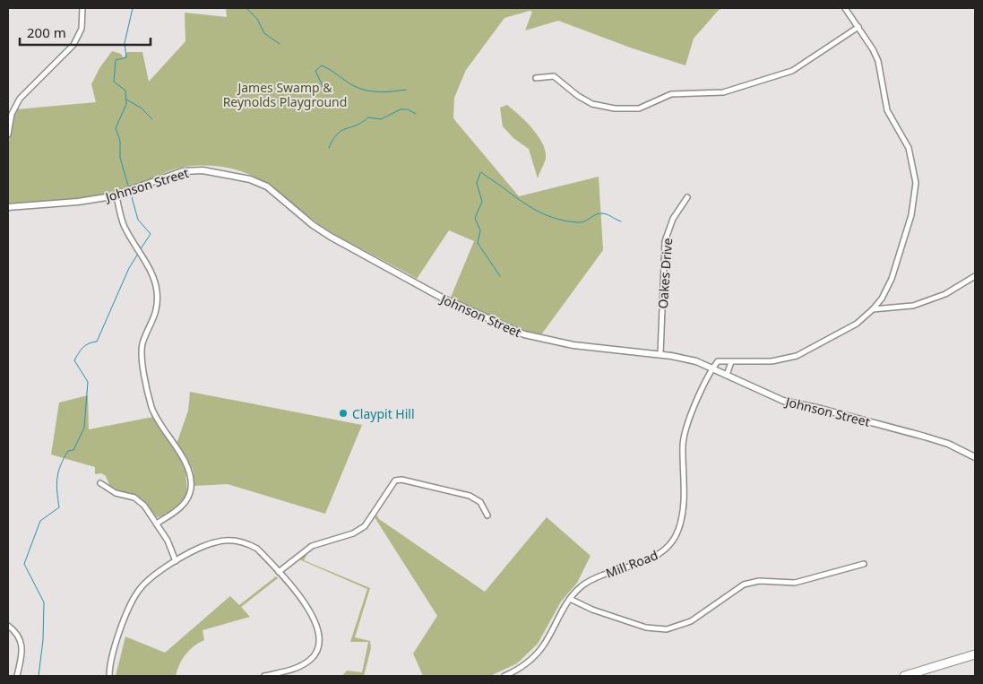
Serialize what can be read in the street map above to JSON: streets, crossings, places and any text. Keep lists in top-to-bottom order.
{
  "streets": {
    "street": ["Johnson Street", "Oakes Drive", "Mill Road"]
  },
  "crossings": [
    ["Johnson Street", "Oakes Drive"],
    ["Johnson Street", "Mill Road"]
  ],
  "parks": ["James Swamp & Reynolds Playground"],
  "places": ["Claypit Hill"],
  "scale_bar": "200 m"
}
